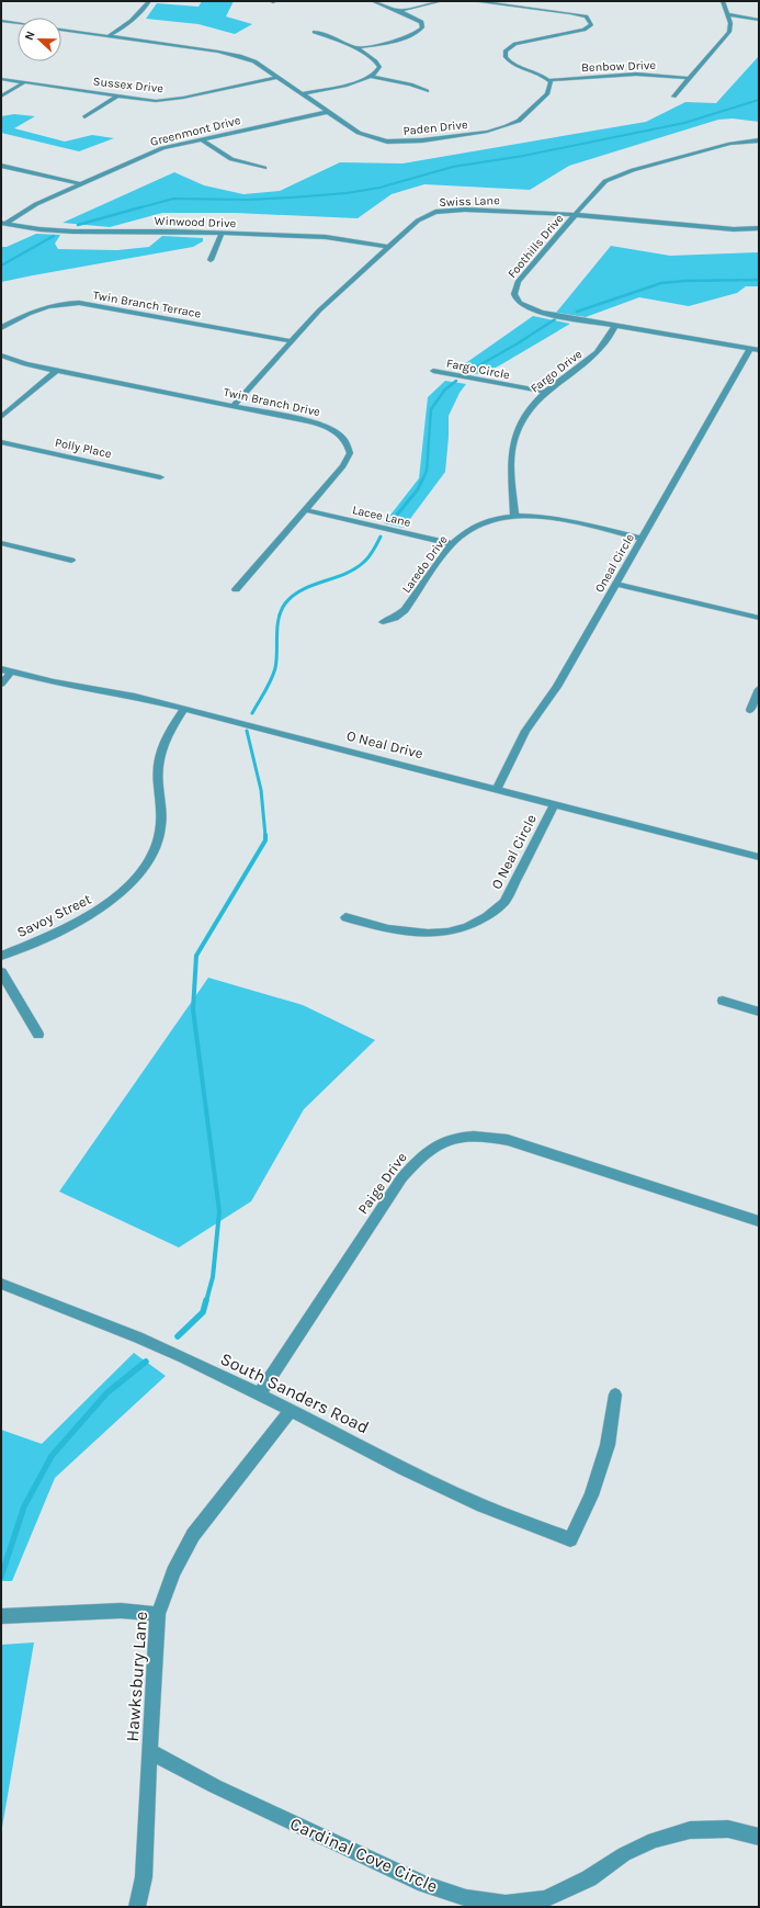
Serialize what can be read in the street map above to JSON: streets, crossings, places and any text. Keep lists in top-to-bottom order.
{
  "streets": {
    "street": [
      "Benbow Drive",
      "Sussex Drive",
      "Paden Drive",
      "Greenmont Drive",
      "Swiss Lane",
      "Winwood Drive",
      "Foothills Drive",
      "Twin Branch Terrace",
      "Fargo Circle",
      "Fargo Drive",
      "Twin Branch Drive",
      "Polly Place",
      "Lacee Lane",
      "Oneal Circle",
      "Laredo Drive",
      "O Neal Drive",
      "O Neal Circle",
      "Savoy Street",
      "Paige Drive",
      "South Sanders Road",
      "Hawksbury Lane",
      "Cardinal Cove Circle"
    ]
  },
  "crossings": [
    ["Benbow Drive", "Paden Drive"],
    ["Sussex Drive", "Paden Drive"],
    ["Paden Drive", "Greenmont Drive"],
    ["Greenmont Drive", "Winwood Drive"],
    ["Swiss Lane", "Winwood Drive"],
    ["Swiss Lane", "Foothills Drive"],
    ["Swiss Lane", "Twin Branch Terrace"],
    ["Swiss Lane", "Twin Branch Drive"],
    ["Foothills Drive", "Fargo Drive"],
    ["Foothills Drive", "Oneal Circle"],
    ["Fargo Circle", "Fargo Drive"],
    ["Fargo Drive", "Laredo Drive"],
    ["Twin Branch Drive", "Lacee Lane"],
    ["Lacee Lane", "Laredo Drive"],
    ["Oneal Circle", "Laredo Drive"],
    ["Oneal Circle", "O Neal Drive"],
    ["O Neal Drive", "O Neal Circle"],
    ["O Neal Drive", "Savoy Street"],
    ["Paige Drive", "South Sanders Road"],
    ["South Sanders Road", "Hawksbury Lane"],
    ["Hawksbury Lane", "Cardinal Cove Circle"]
  ],
  "north": "left"
}
